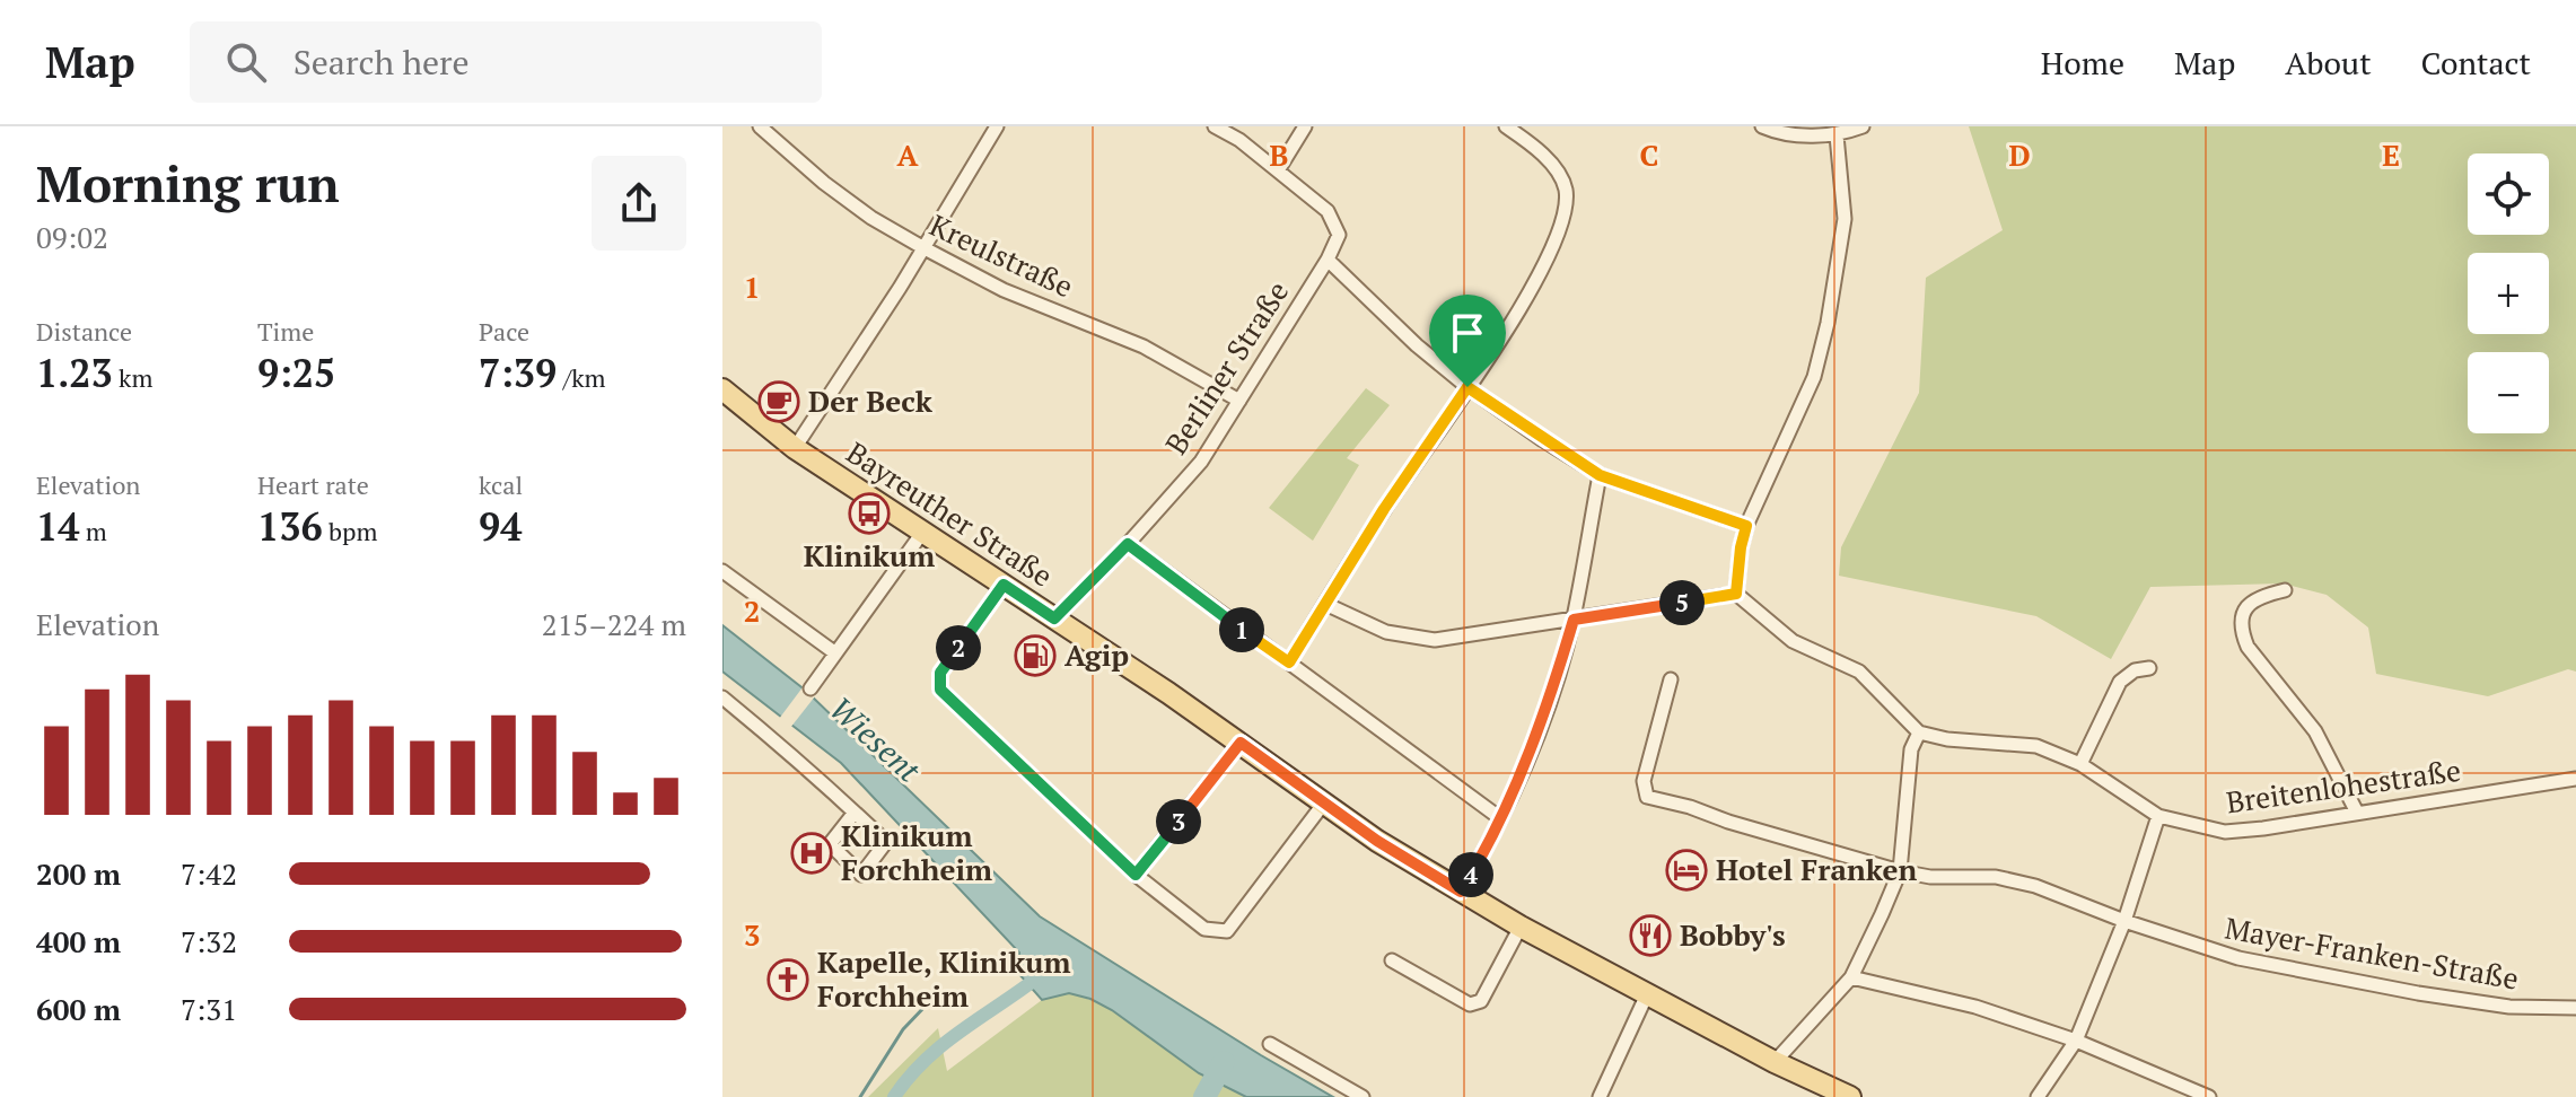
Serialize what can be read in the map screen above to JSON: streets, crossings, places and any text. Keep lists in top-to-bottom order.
{
  "streets": {
    "main road": ["Bayreuther Straße"],
    "street": [
      "Kreulstraße",
      "Berliner Straße",
      "Breitenlohestraße",
      "Mayer-Franken-Straße"
    ]
  },
  "crossings": [
    ["Kreulstraße", "Berliner Straße"],
    ["Berliner Straße", "Bayreuther Straße"]
  ],
  "water": ["Wiesent"],
  "places": {
    "cafe": ["Der Beck"],
    "bus stop": ["Klinikum"],
    "fuel station": ["Agip"],
    "hospital": ["Klinikum Forchheim"],
    "hotel": ["Hotel Franken"],
    "restaurant": ["Bobby's"],
    "church": ["Kapelle, Klinikum Forchheim"]
  },
  "page": {
    "header": "Map",
    "search": "Search here",
    "nav": [
      "Home",
      "Map",
      "About",
      "Contact"
    ],
    "heading": ["Morning run", "09:02"],
    "map_buttons": ["+", "−"],
    "stats": [
      ["Distance", "1.23 km"],
      ["Time", "9:25"],
      ["Pace", "7:39 /km"],
      ["Elevation", "14 m"],
      ["Heart rate", "136 bpm"],
      ["kcal", "94"]
    ],
    "pins": [
      "5",
      "1",
      "2",
      "3",
      "4"
    ],
    "chart": ["Elevation", "215–224 m"],
    "list": [
      {
        "name": "200 m",
        "note": "7:42"
      },
      {
        "name": "400 m",
        "note": "7:32"
      },
      {
        "name": "600 m",
        "note": "7:31"
      }
    ]
  },
  "grid": {
    "columns": [
      "A",
      "B",
      "C",
      "D",
      "E"
    ],
    "rows": ["1", "2", "3"]
  }
}
